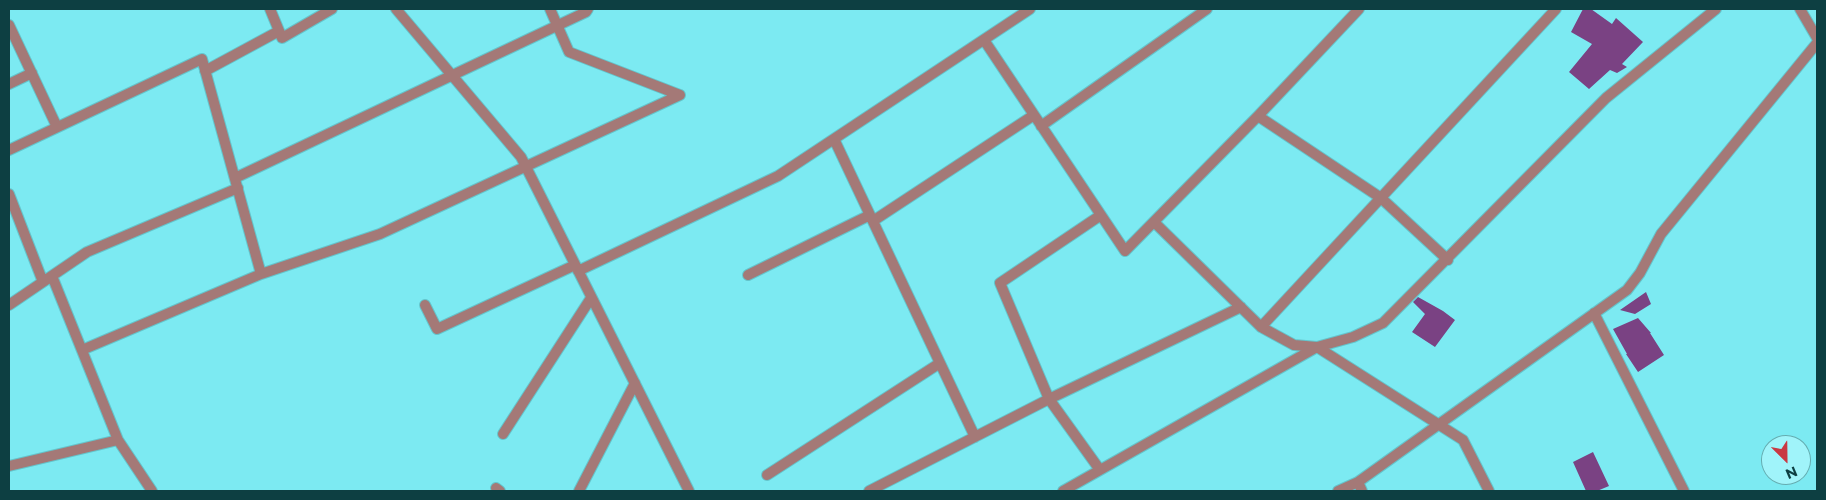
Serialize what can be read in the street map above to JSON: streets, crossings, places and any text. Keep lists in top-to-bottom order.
{
  "north": "bottom right"
}
